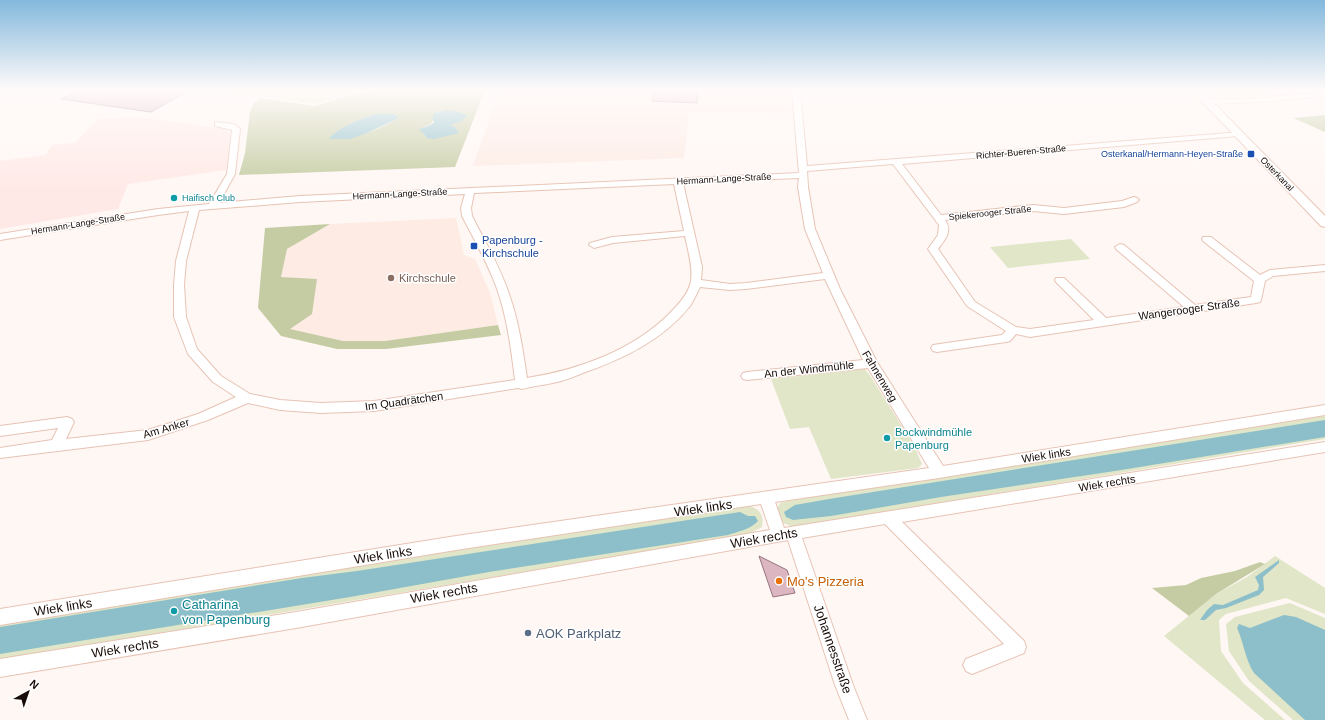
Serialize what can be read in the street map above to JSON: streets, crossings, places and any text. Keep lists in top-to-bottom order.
{
  "streets": {
    "main road": ["Osterkanal"],
    "street": [
      "Richter-Bueren-Straße",
      "Hermann-Lange-Straße",
      "Spiekerooger Straße",
      "Wangerooger Straße",
      "An der Windmühle",
      "Fahnenweg",
      "Im Quadrätchen",
      "Am Anker",
      "Wiek links",
      "Wiek rechts",
      "Johannesstraße"
    ]
  },
  "crossings": [
    ["Richter-Bueren-Straße", "Osterkanal"],
    ["Richter-Bueren-Straße", "Hermann-Lange-Straße"],
    ["Richter-Bueren-Straße", "Wangerooger Straße"],
    ["Richter-Bueren-Straße", "Fahnenweg"],
    ["Hermann-Lange-Straße", "Fahnenweg"],
    ["Hermann-Lange-Straße", "Im Quadrätchen"],
    ["Spiekerooger Straße", "Wangerooger Straße"],
    ["An der Windmühle", "Fahnenweg"],
    ["Fahnenweg", "Wiek links"],
    ["Im Quadrätchen", "Am Anker"],
    ["Wiek rechts", "Johannesstraße"]
  ],
  "places": {
    "transit": ["Osterkanal/Hermann-Heyen-Straße", "Papenburg - Kirchschule"],
    "other": [
      "Haifisch Club",
      "Kirchschule",
      "Bockwindmühle Papenburg",
      "Mo's Pizzeria",
      "Catharina von Papenburg",
      "AOK Parkplatz"
    ]
  },
  "north": "top right"
}
